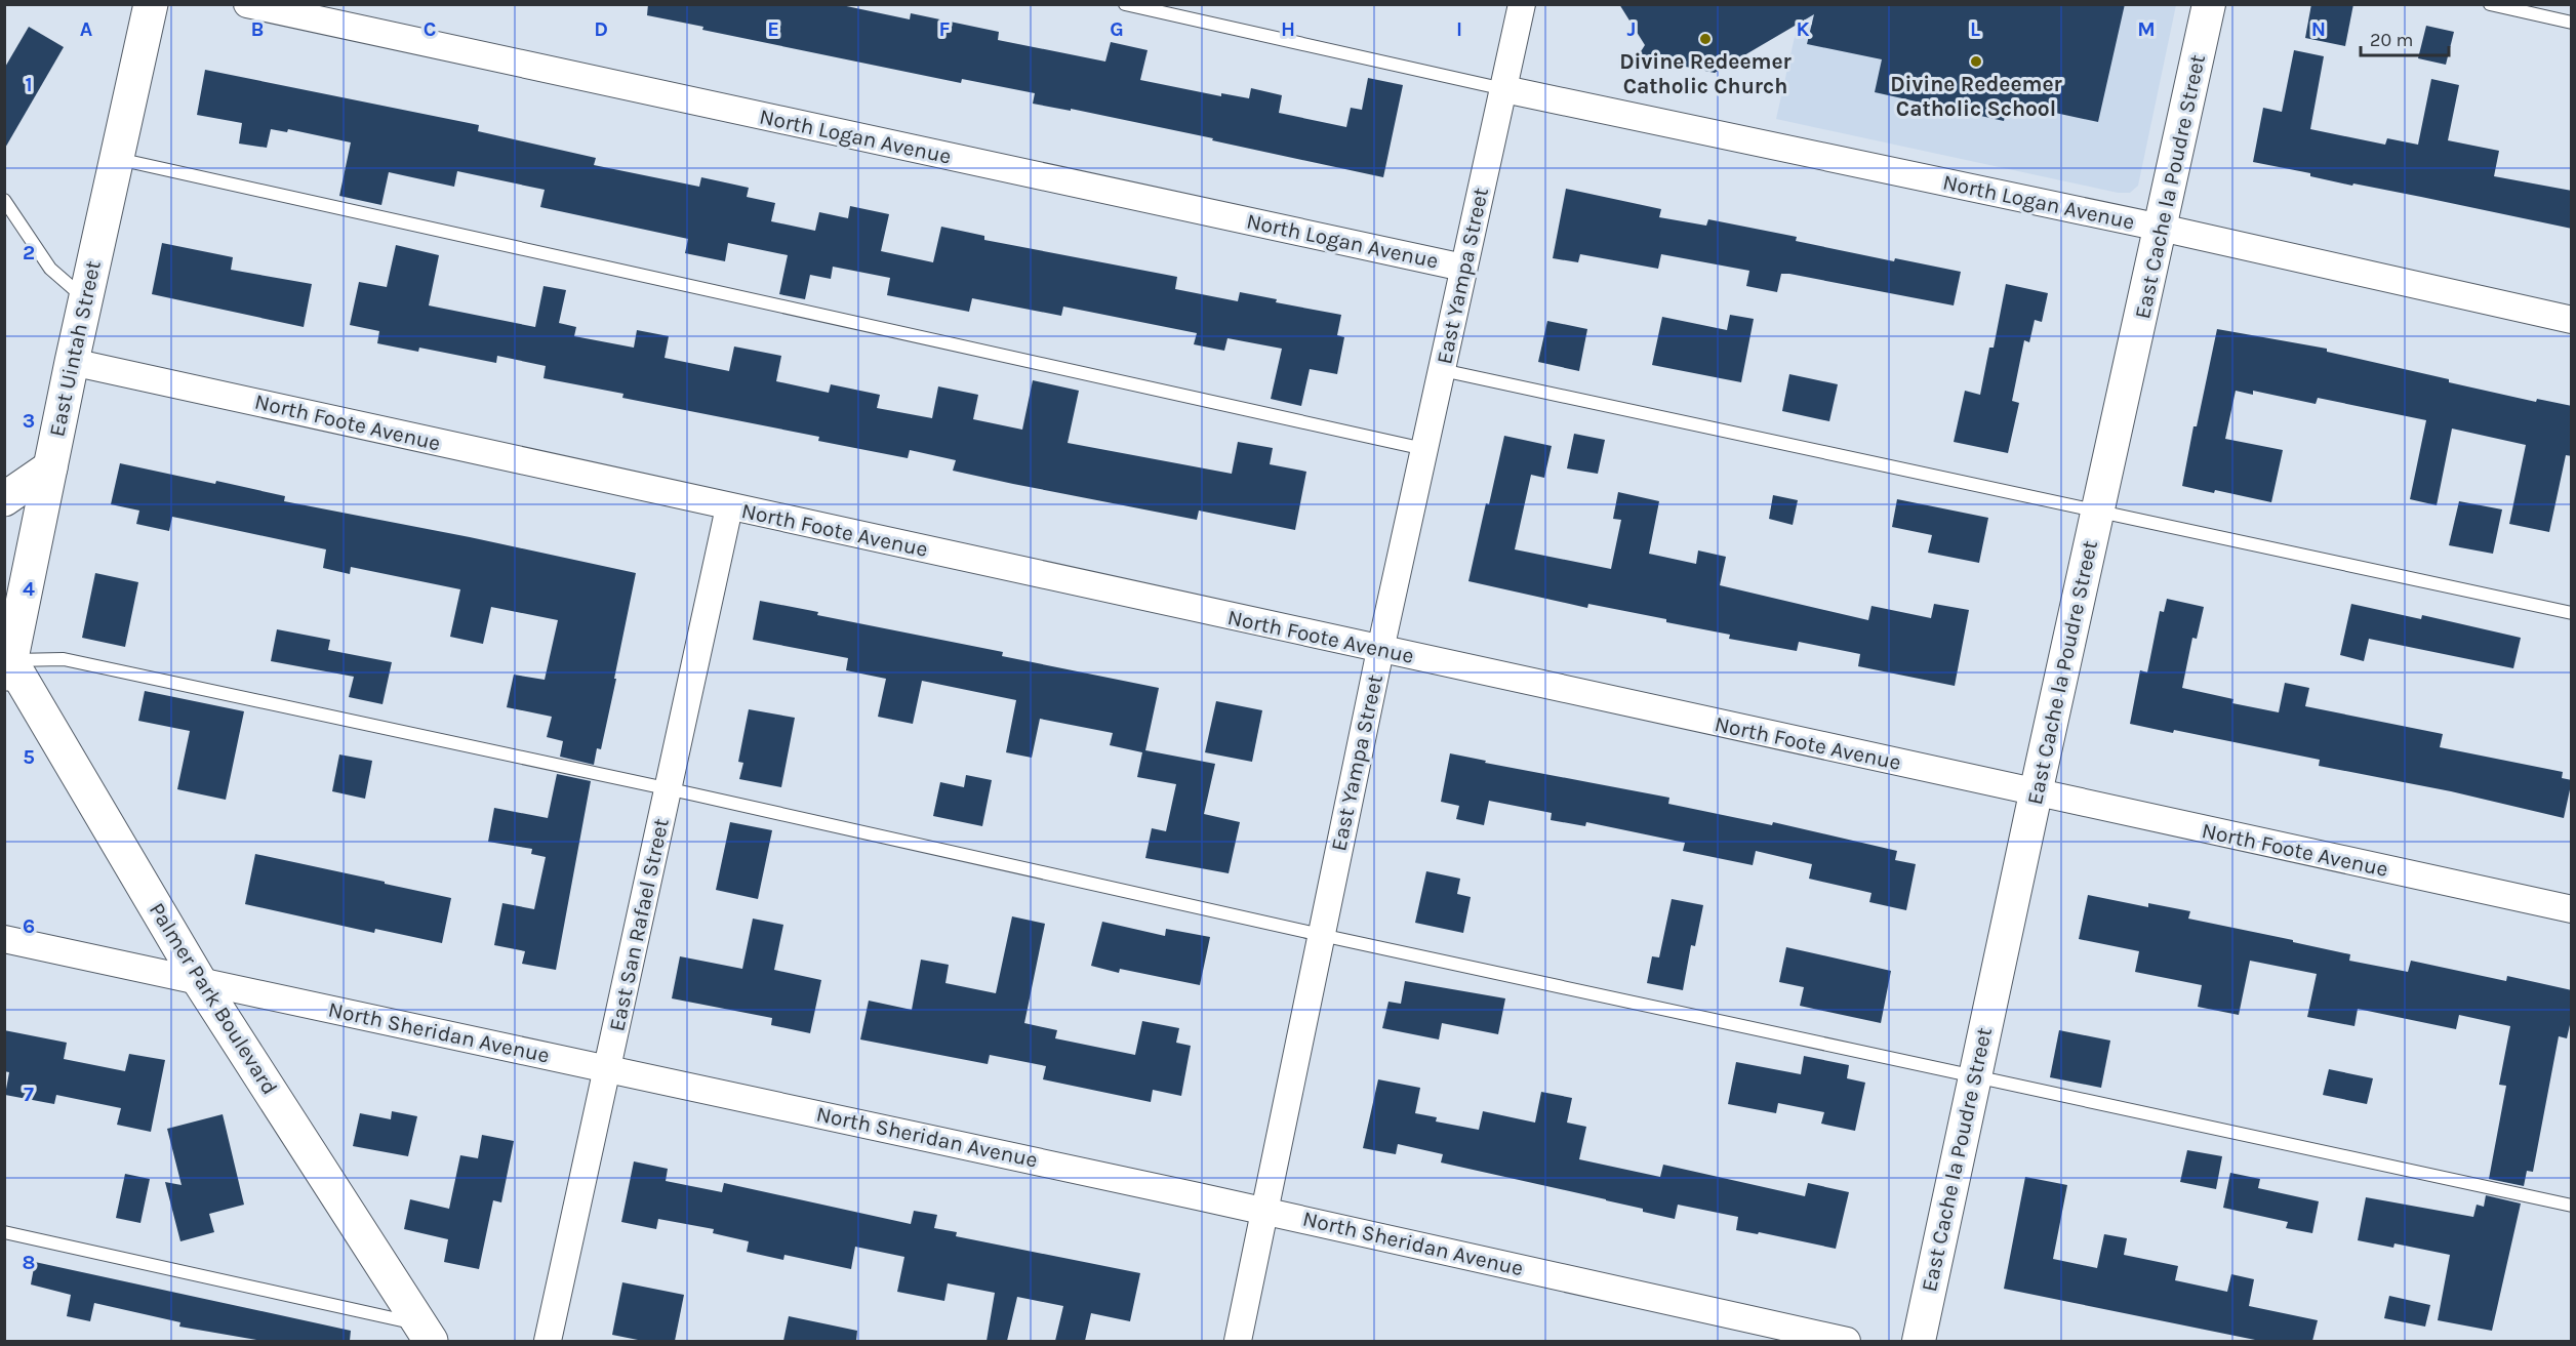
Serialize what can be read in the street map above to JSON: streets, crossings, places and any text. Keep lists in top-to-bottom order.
{
  "streets": {
    "main road": ["East Uintah Street", "Palmer Park Boulevard"],
    "street": [
      "North Logan Avenue",
      "East Cache la Poudre Street",
      "East Yampa Street",
      "North Foote Avenue",
      "East San Rafael Street",
      "North Sheridan Avenue"
    ]
  },
  "crossings": [
    ["North Logan Avenue", "East Cache la Poudre Street"],
    ["North Logan Avenue", "East Yampa Street"],
    ["East Cache la Poudre Street", "North Foote Avenue"],
    ["East Yampa Street", "North Foote Avenue"],
    ["East Yampa Street", "North Sheridan Avenue"],
    ["East Uintah Street", "North Foote Avenue"],
    ["East Uintah Street", "Palmer Park Boulevard"],
    ["North Foote Avenue", "East San Rafael Street"],
    ["East San Rafael Street", "North Sheridan Avenue"],
    ["Palmer Park Boulevard", "North Sheridan Avenue"]
  ],
  "places": ["Divine Redeemer Catholic Church", "Divine Redeemer Catholic School"],
  "scale_bar": "20 m",
  "grid": {
    "columns": [
      "A",
      "B",
      "C",
      "D",
      "E",
      "F",
      "G",
      "H",
      "I",
      "J",
      "K",
      "L",
      "M",
      "N"
    ],
    "rows": [
      "1",
      "2",
      "3",
      "4",
      "5",
      "6",
      "7",
      "8"
    ]
  }
}
